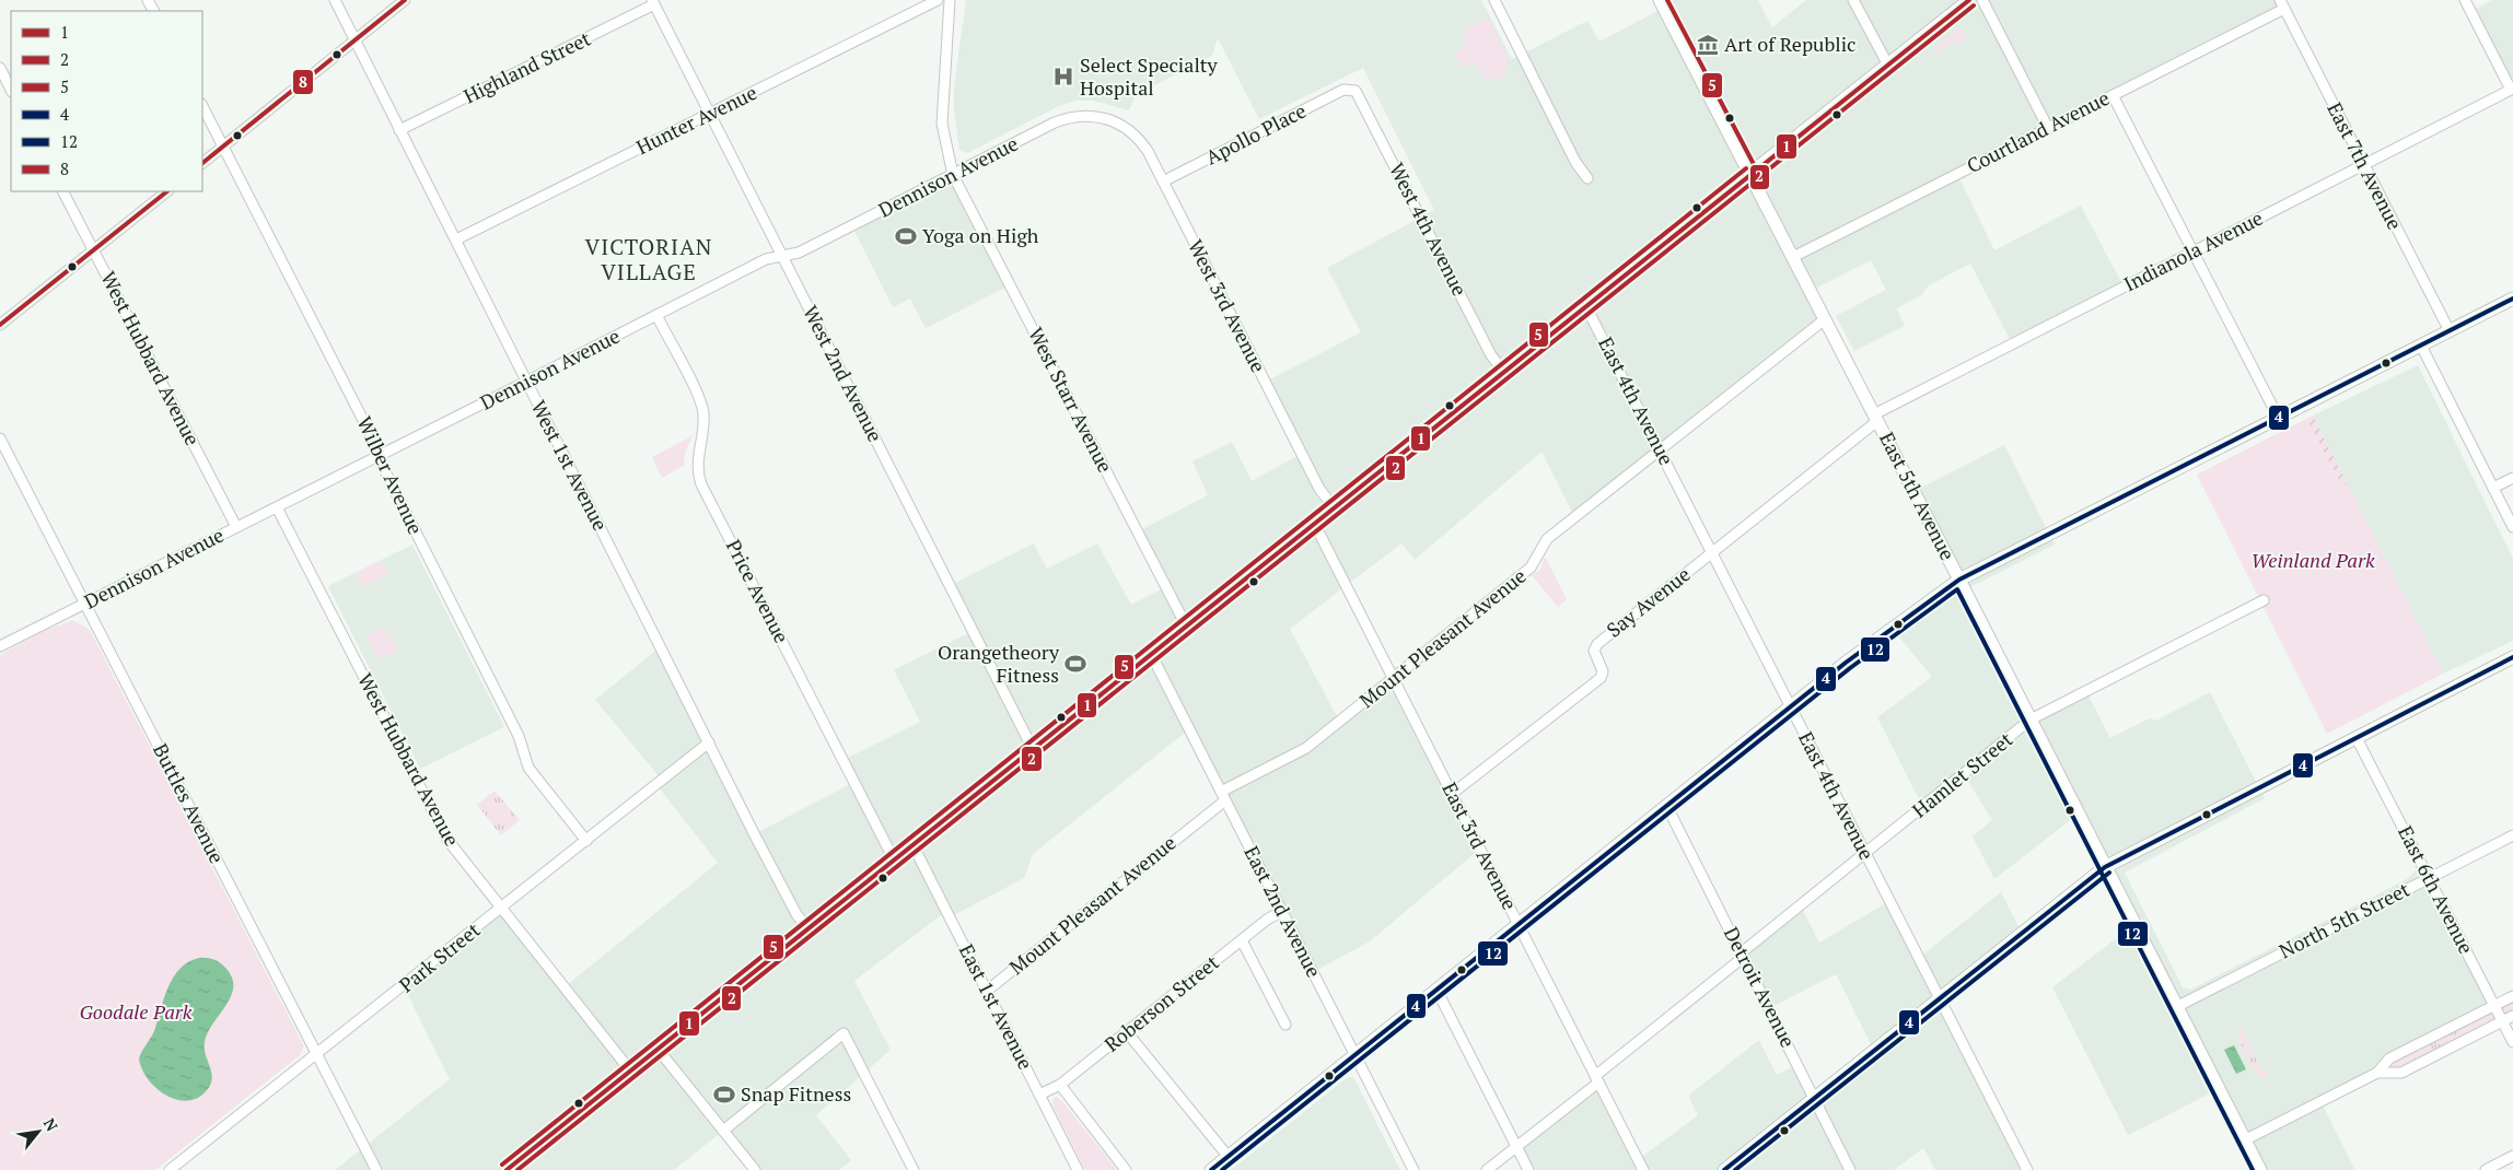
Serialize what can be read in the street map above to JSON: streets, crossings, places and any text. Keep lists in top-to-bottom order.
{
  "streets": {
    "main road": ["East 5th Avenue"],
    "street": [
      "Highland Street",
      "Hunter Avenue",
      "Courtland Avenue",
      "Apollo Place",
      "East 7th Avenue",
      "Dennison Avenue",
      "West 4th Avenue",
      "Indianola Avenue",
      "West 3rd Avenue",
      "West Hubbard Avenue",
      "West 2nd Avenue",
      "West Starr Avenue",
      "East 4th Avenue",
      "West 1st Avenue",
      "Wilber Avenue",
      "Price Avenue",
      "Say Avenue",
      "Mount Pleasant Avenue",
      "Hamlet Street",
      "Buttles Avenue",
      "East 3rd Avenue",
      "East 6th Avenue",
      "East 2nd Avenue",
      "North 5th Street",
      "Park Street",
      "Detroit Avenue",
      "Roberson Street",
      "East 1st Avenue"
    ]
  },
  "crossings": [
    ["Highland Street", "West 2nd Avenue"],
    ["Highland Street", "West 1st Avenue"],
    ["Hunter Avenue", "West 2nd Avenue"],
    ["Hunter Avenue", "West 1st Avenue"],
    ["Courtland Avenue", "East 7th Avenue"],
    ["Courtland Avenue", "East 5th Avenue"],
    ["Apollo Place", "West 4th Avenue"],
    ["Apollo Place", "West 3rd Avenue"],
    ["East 7th Avenue", "Indianola Avenue"],
    ["Dennison Avenue", "West 3rd Avenue"],
    ["Dennison Avenue", "West Hubbard Avenue"],
    ["Dennison Avenue", "West 2nd Avenue"],
    ["Dennison Avenue", "West Starr Avenue"],
    ["Dennison Avenue", "West 1st Avenue"],
    ["Dennison Avenue", "Wilber Avenue"],
    ["Dennison Avenue", "Price Avenue"],
    ["Dennison Avenue", "Buttles Avenue"],
    ["Indianola Avenue", "East 5th Avenue"],
    ["Indianola Avenue", "Say Avenue"],
    ["West Hubbard Avenue", "Park Street"],
    ["East 4th Avenue", "Say Avenue"],
    ["East 4th Avenue", "Mount Pleasant Avenue"],
    ["East 4th Avenue", "Hamlet Street"],
    ["West 1st Avenue", "Park Street"],
    ["Wilber Avenue", "Park Street"],
    ["East 5th Avenue", "Say Avenue"],
    ["East 5th Avenue", "Mount Pleasant Avenue"],
    ["East 5th Avenue", "Hamlet Street"],
    ["East 5th Avenue", "North 5th Street"],
    ["Say Avenue", "East 3rd Avenue"],
    ["Mount Pleasant Avenue", "East 3rd Avenue"],
    ["Mount Pleasant Avenue", "East 2nd Avenue"],
    ["Mount Pleasant Avenue", "East 1st Avenue"],
    ["Hamlet Street", "East 3rd Avenue"],
    ["Hamlet Street", "Detroit Avenue"],
    ["Buttles Avenue", "Park Street"],
    ["East 6th Avenue", "North 5th Street"],
    ["East 2nd Avenue", "Roberson Street"],
    ["Roberson Street", "East 1st Avenue"]
  ],
  "districts": ["VICTORIAN VILLAGE"],
  "parks": ["Weinland Park", "Goodale Park"],
  "places": {
    "museum": ["Art of Republic"],
    "hospital": ["Select Specialty Hospital"],
    "sports": ["Yoga on High", "Orangetheory Fitness", "Snap Fitness"]
  },
  "lines": [
    "transit line 1",
    "transit line 5",
    "transit line 8",
    "transit line 2",
    "transit line 4",
    "transit line 12"
  ],
  "legend": [
    "1",
    "2",
    "5",
    "4",
    "12",
    "8"
  ],
  "north": "top right"
}
